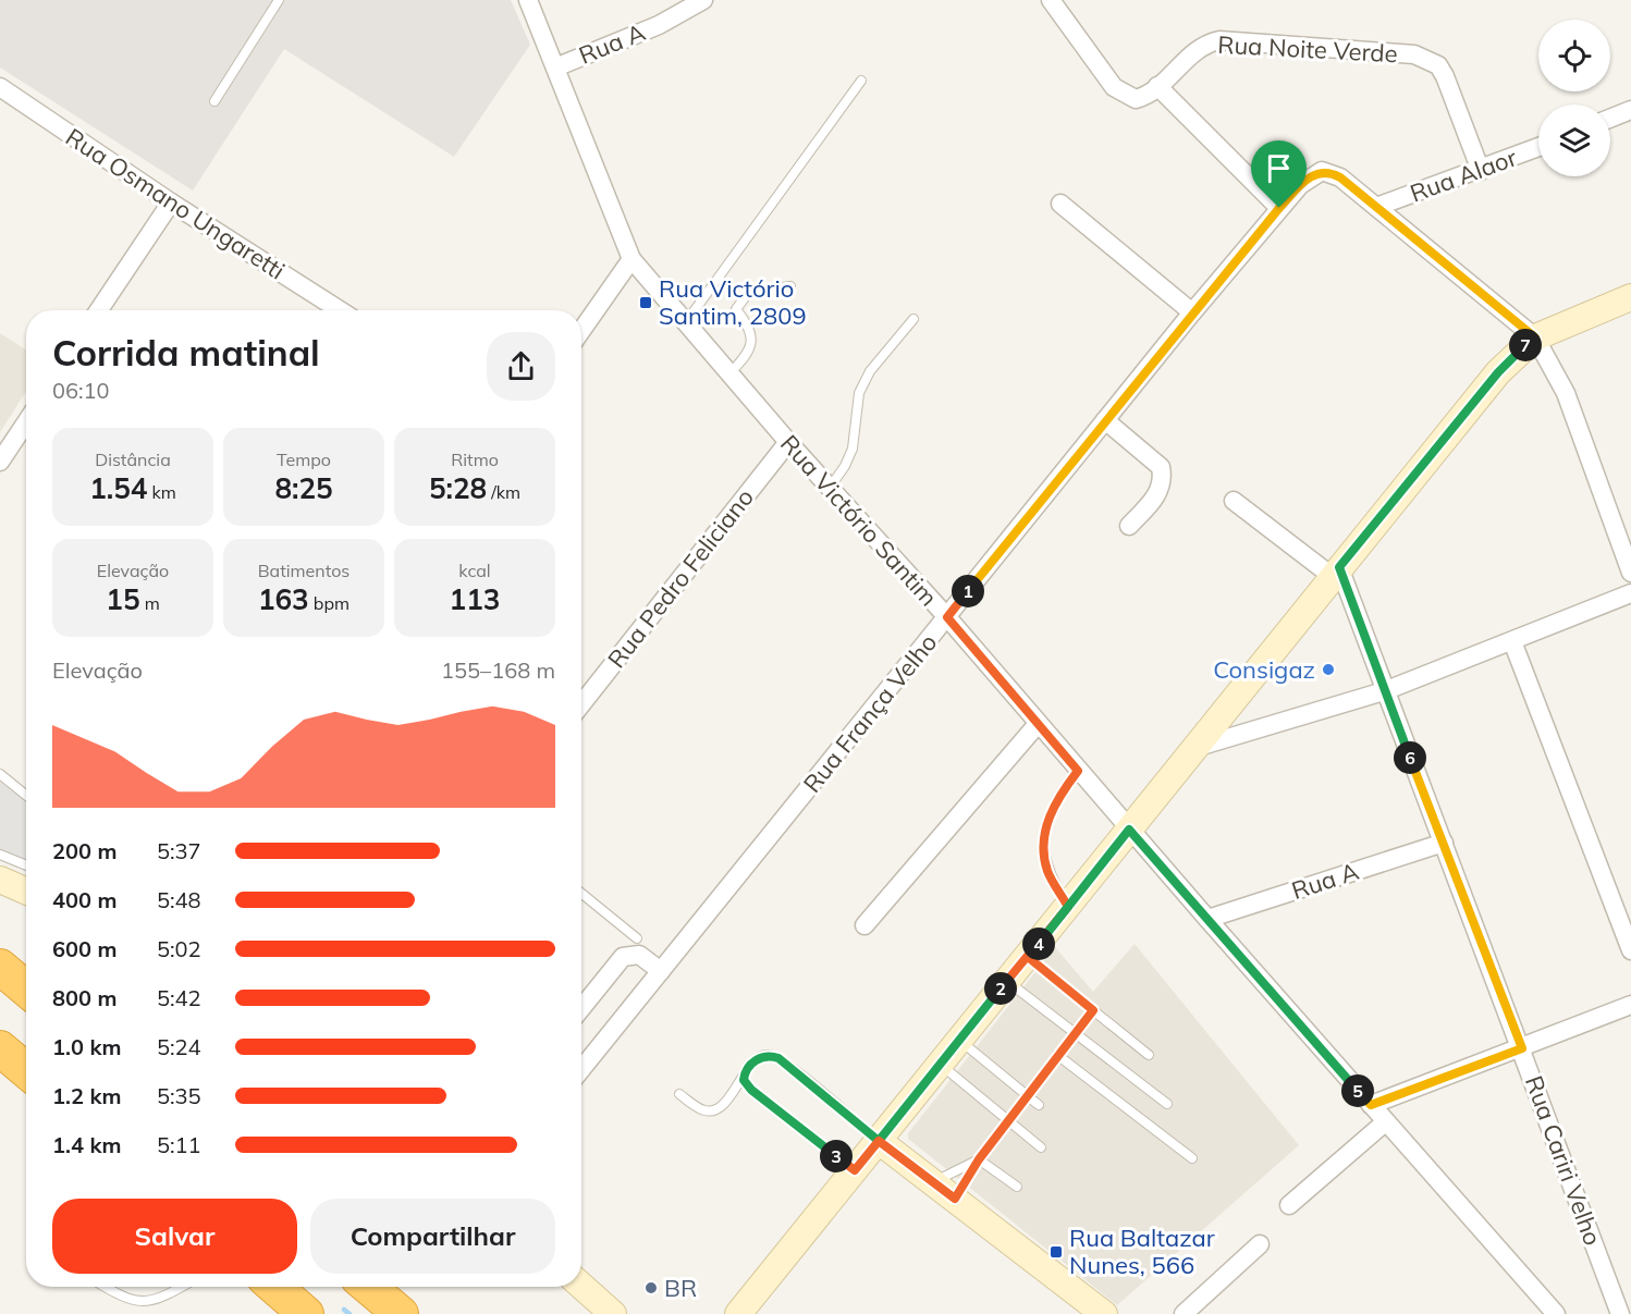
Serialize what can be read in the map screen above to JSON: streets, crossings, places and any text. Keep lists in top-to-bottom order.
{
  "streets": {
    "street": [
      "Rua A",
      "Rua Noite Verde",
      "Rua Alaor",
      "Rua Osmano Ungaretti",
      "Rua Victório Santim",
      "Rua Pedro Feliciano",
      "Rua França Velho",
      "Rua Cariri Velho"
    ]
  },
  "crossings": [
    ["Rua A", "Rua Victório Santim"],
    ["Rua A", "Rua Cariri Velho"],
    ["Rua Noite Verde", "Rua Alaor"],
    ["Rua Alaor", "Rua França Velho"],
    ["Rua Victório Santim", "Rua Pedro Feliciano"],
    ["Rua Victório Santim", "Rua França Velho"]
  ],
  "places": {
    "transit": ["Rua Victório Santim, 2809", "Rua Baltazar Nunes, 566"],
    "other": ["Consigaz", "BR"]
  },
  "page": {
    "heading": ["Corrida matinal", "06:10"],
    "pins": [
      "7",
      "1",
      "6",
      "4",
      "2",
      "5",
      "3"
    ],
    "stats": [
      ["Distância", "1.54 km"],
      ["Tempo", "8:25"],
      ["Ritmo", "5:28 /km"],
      ["Elevação", "15 m"],
      ["Batimentos", "163 bpm"],
      ["kcal", "113"]
    ],
    "chart": ["Elevação", "155–168 m"],
    "list": [
      {
        "name": "200 m",
        "note": "5:37"
      },
      {
        "name": "400 m",
        "note": "5:48"
      },
      {
        "name": "600 m",
        "note": "5:02"
      },
      {
        "name": "800 m",
        "note": "5:42"
      },
      {
        "name": "1.0 km",
        "note": "5:24"
      },
      {
        "name": "1.2 km",
        "note": "5:35"
      },
      {
        "name": "1.4 km",
        "note": "5:11"
      }
    ],
    "buttons": ["Salvar", "Compartilhar"]
  }
}
